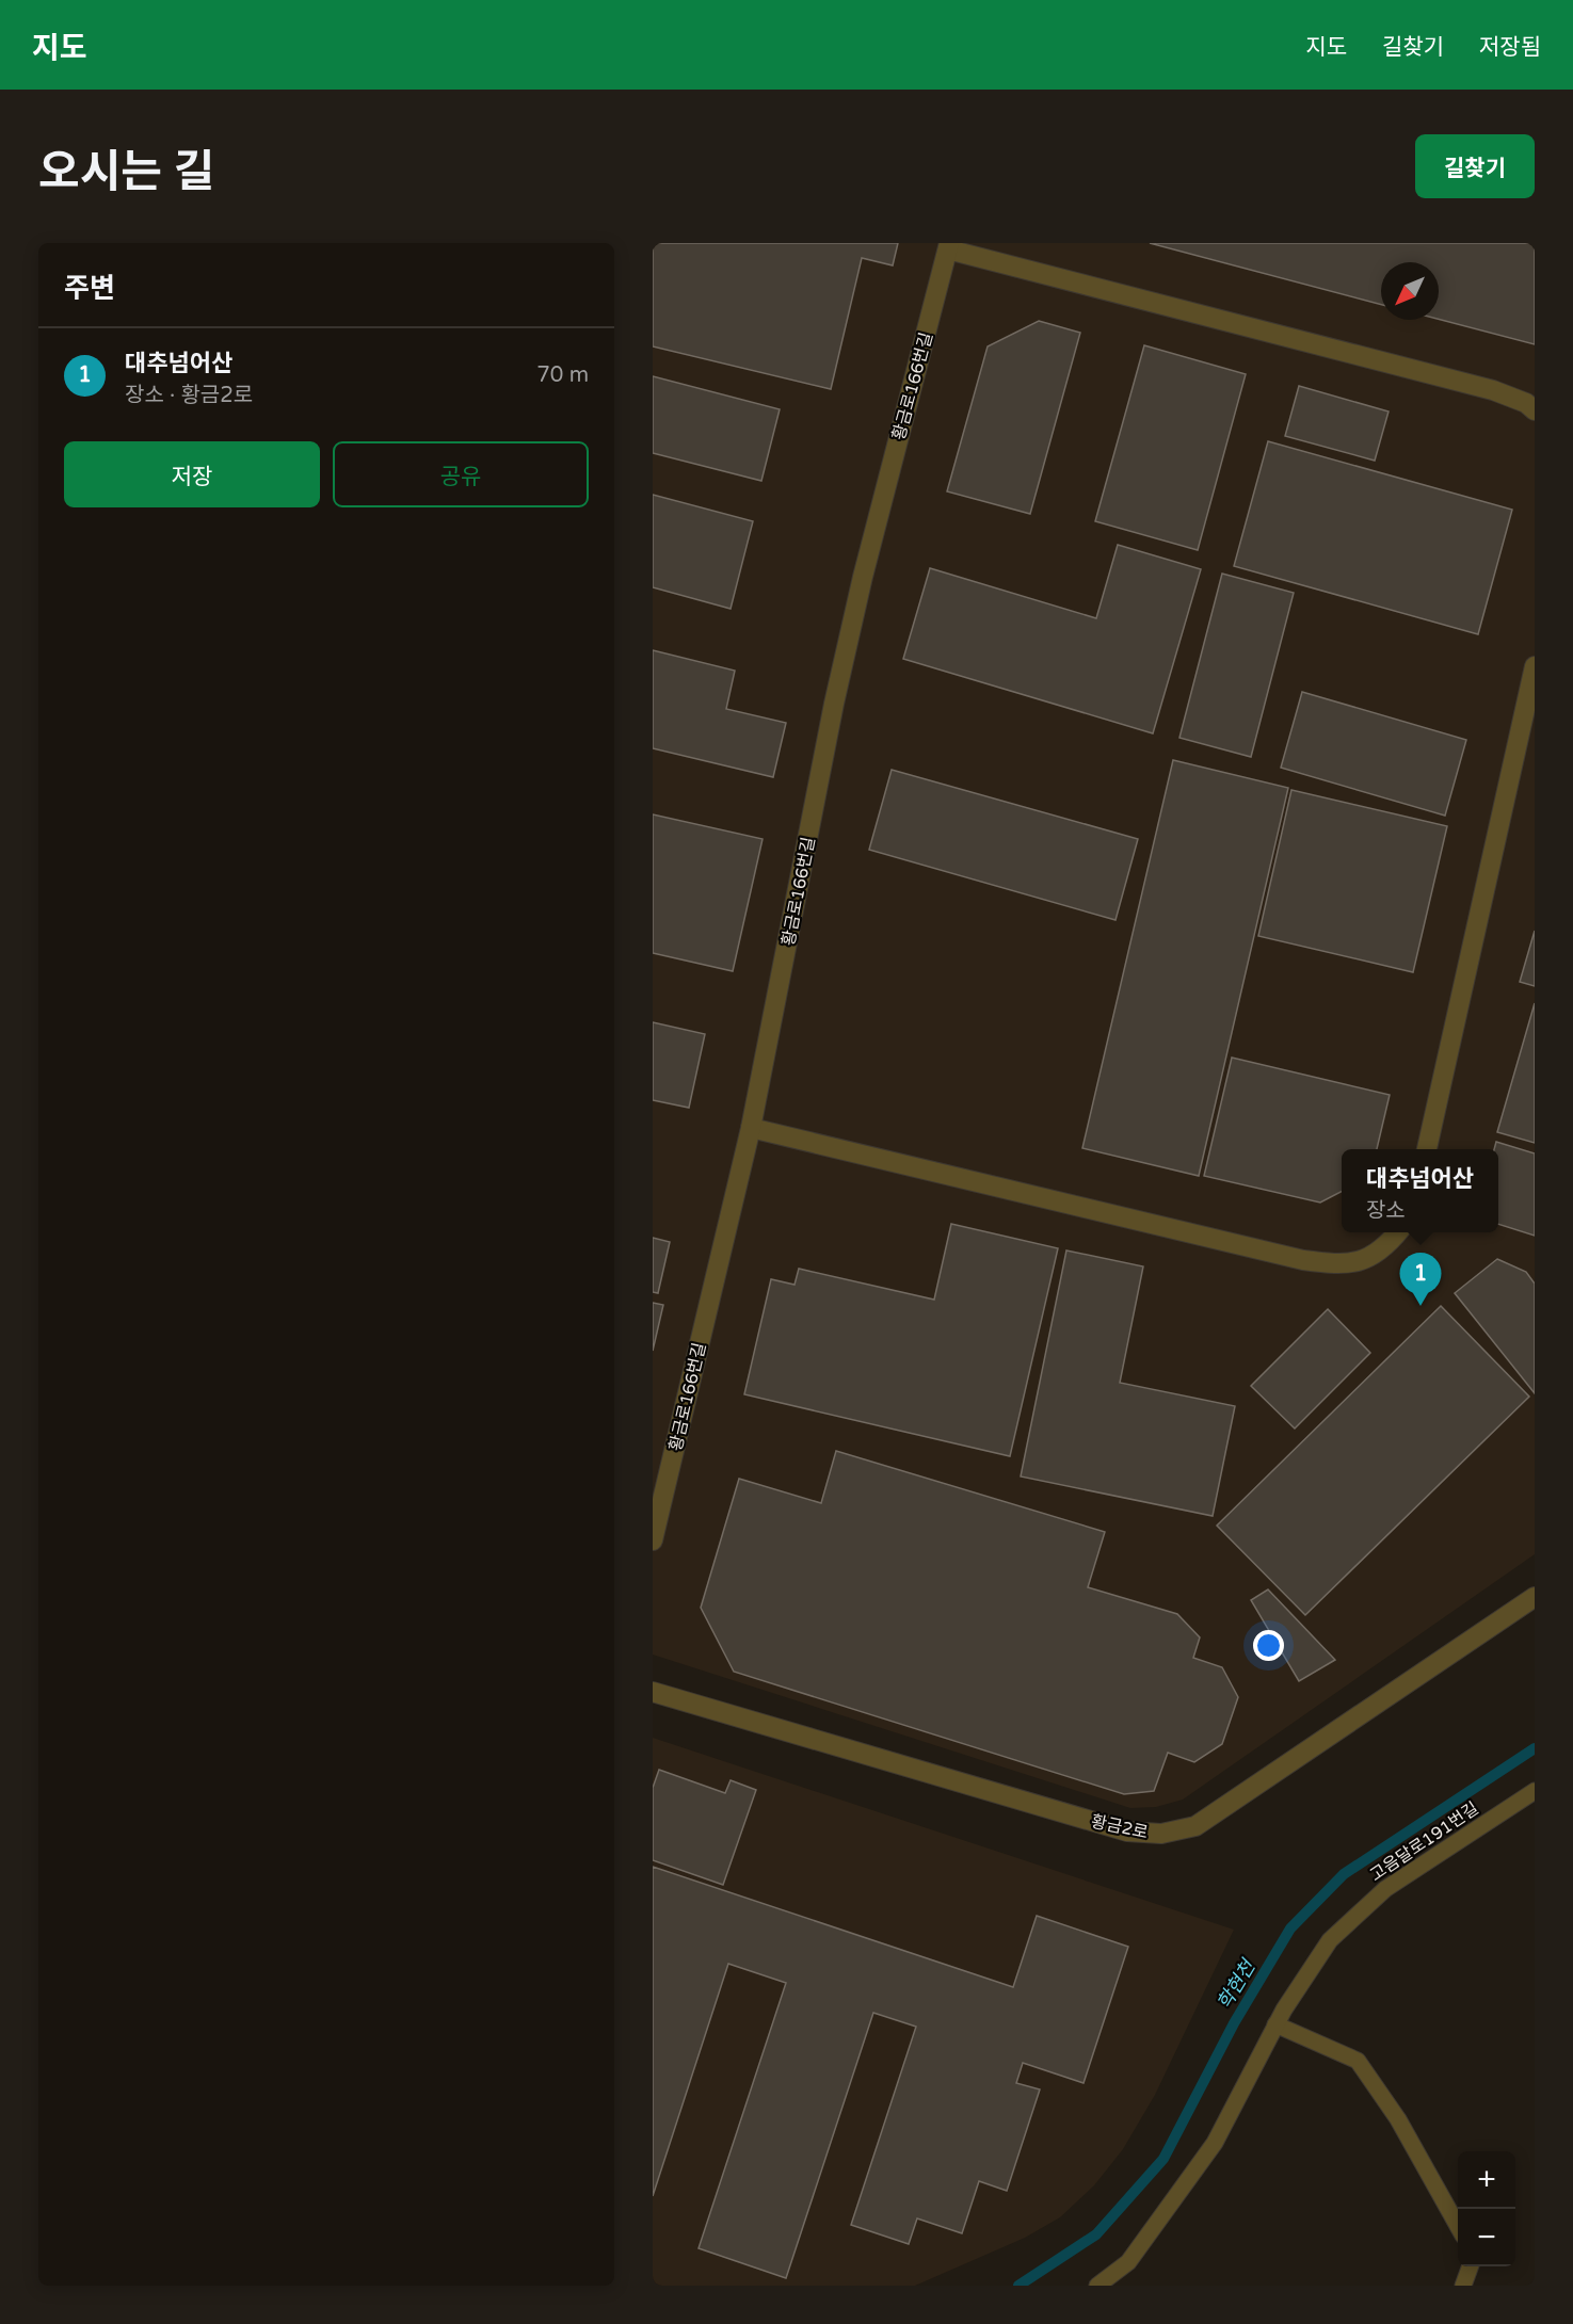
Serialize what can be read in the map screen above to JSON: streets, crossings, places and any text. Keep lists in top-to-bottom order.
{
  "streets": {
    "street": ["황금로166번길", "황금2로"],
    "lane": ["고음달로191번길"]
  },
  "water": ["학현천"],
  "north": "bottom left",
  "page": {
    "header": "지도",
    "nav": ["지도", "길찾기", "저장됨"],
    "title": "오시는 길",
    "buttons": [
      "길찾기",
      ["저장", "공유"]
    ],
    "heading": "주변",
    "list": [
      {
        "mark": "1",
        "name": "대추넘어산",
        "note": "장소 · 황금2로",
        "value": "70 m"
      }
    ],
    "popup": ["대추넘어산", "장소"],
    "pins": "1",
    "map_buttons": ["+", "−"]
  }
}
